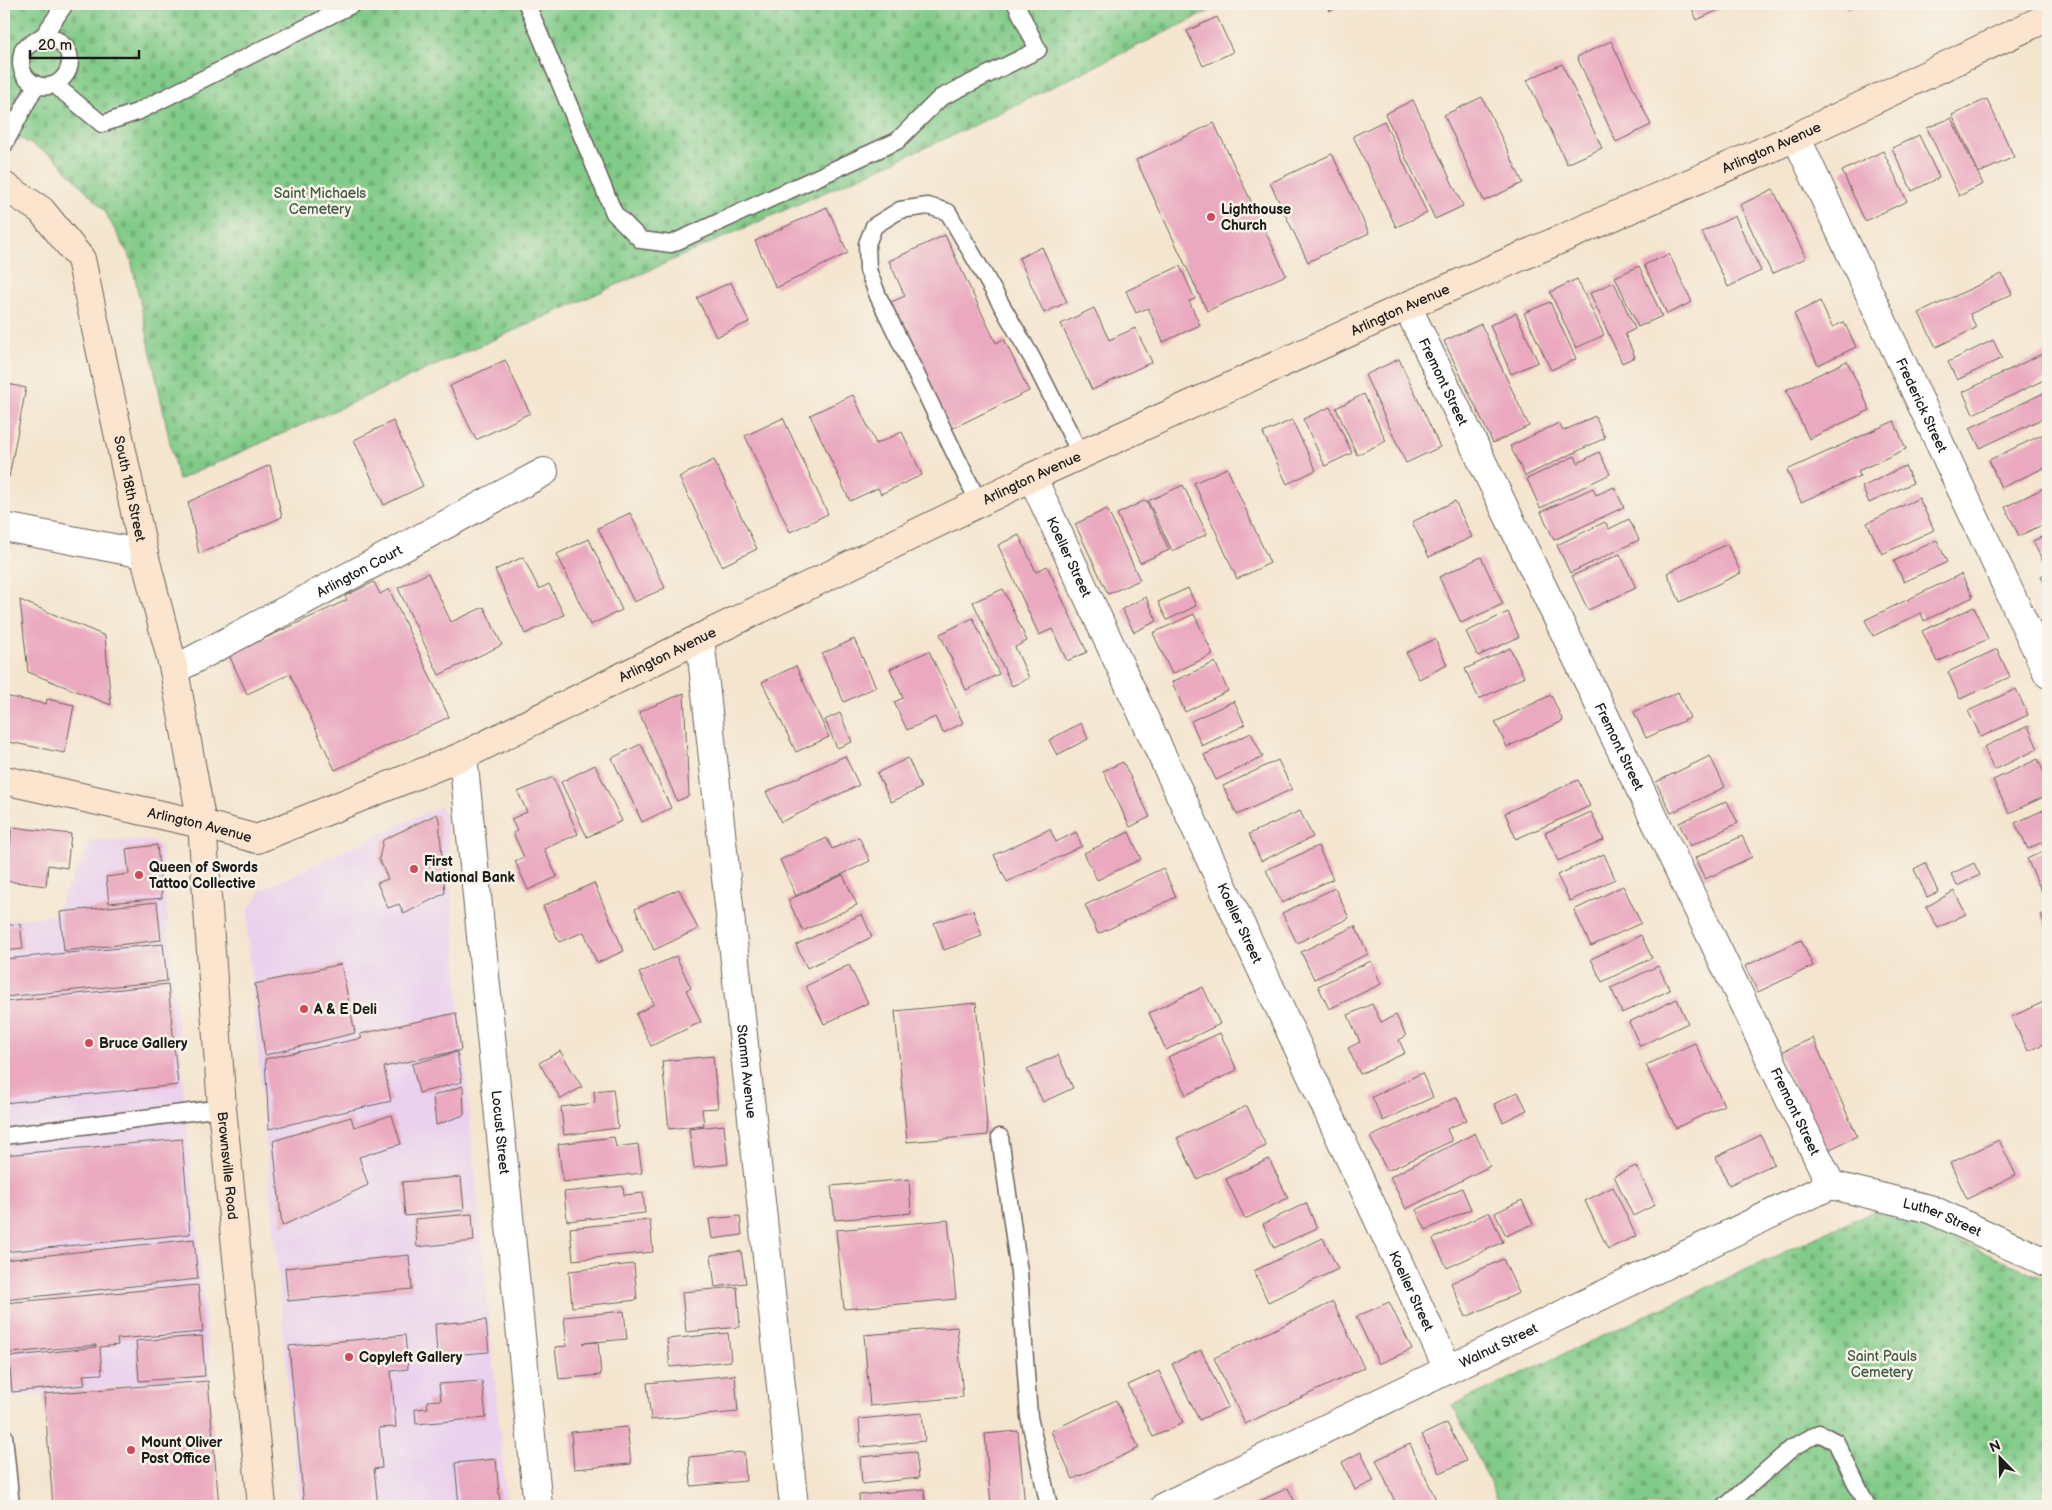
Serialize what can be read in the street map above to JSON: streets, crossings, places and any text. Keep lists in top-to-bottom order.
{
  "streets": {
    "main road": ["Arlington Avenue", "South 18th Street", "Brownsville Road"],
    "street": [
      "Fremont Street",
      "Frederick Street",
      "Koeller Street",
      "Arlington Court",
      "Stamm Avenue",
      "Locust Street",
      "Luther Street",
      "Walnut Street"
    ]
  },
  "crossings": [
    ["Arlington Avenue", "Fremont Street"],
    ["Arlington Avenue", "Frederick Street"],
    ["Arlington Avenue", "South 18th Street"],
    ["Arlington Avenue", "Koeller Street"],
    ["Arlington Avenue", "Stamm Avenue"],
    ["Arlington Avenue", "Locust Street"],
    ["Arlington Avenue", "Brownsville Road"],
    ["Fremont Street", "Luther Street"],
    ["Fremont Street", "Walnut Street"],
    ["South 18th Street", "Arlington Court"],
    ["South 18th Street", "Brownsville Road"],
    ["Koeller Street", "Walnut Street"],
    ["Luther Street", "Walnut Street"]
  ],
  "parks": ["Saint Michaels Cemetery", "Saint Pauls Cemetery"],
  "places": [
    "Lighthouse Church",
    "First National Bank",
    "Queen of Swords Tattoo Collective",
    "A & E Deli",
    "Bruce Gallery",
    "Copyleft Gallery",
    "Mount Oliver Post Office"
  ],
  "scale_bar": "20 m",
  "north": "top left"
}
